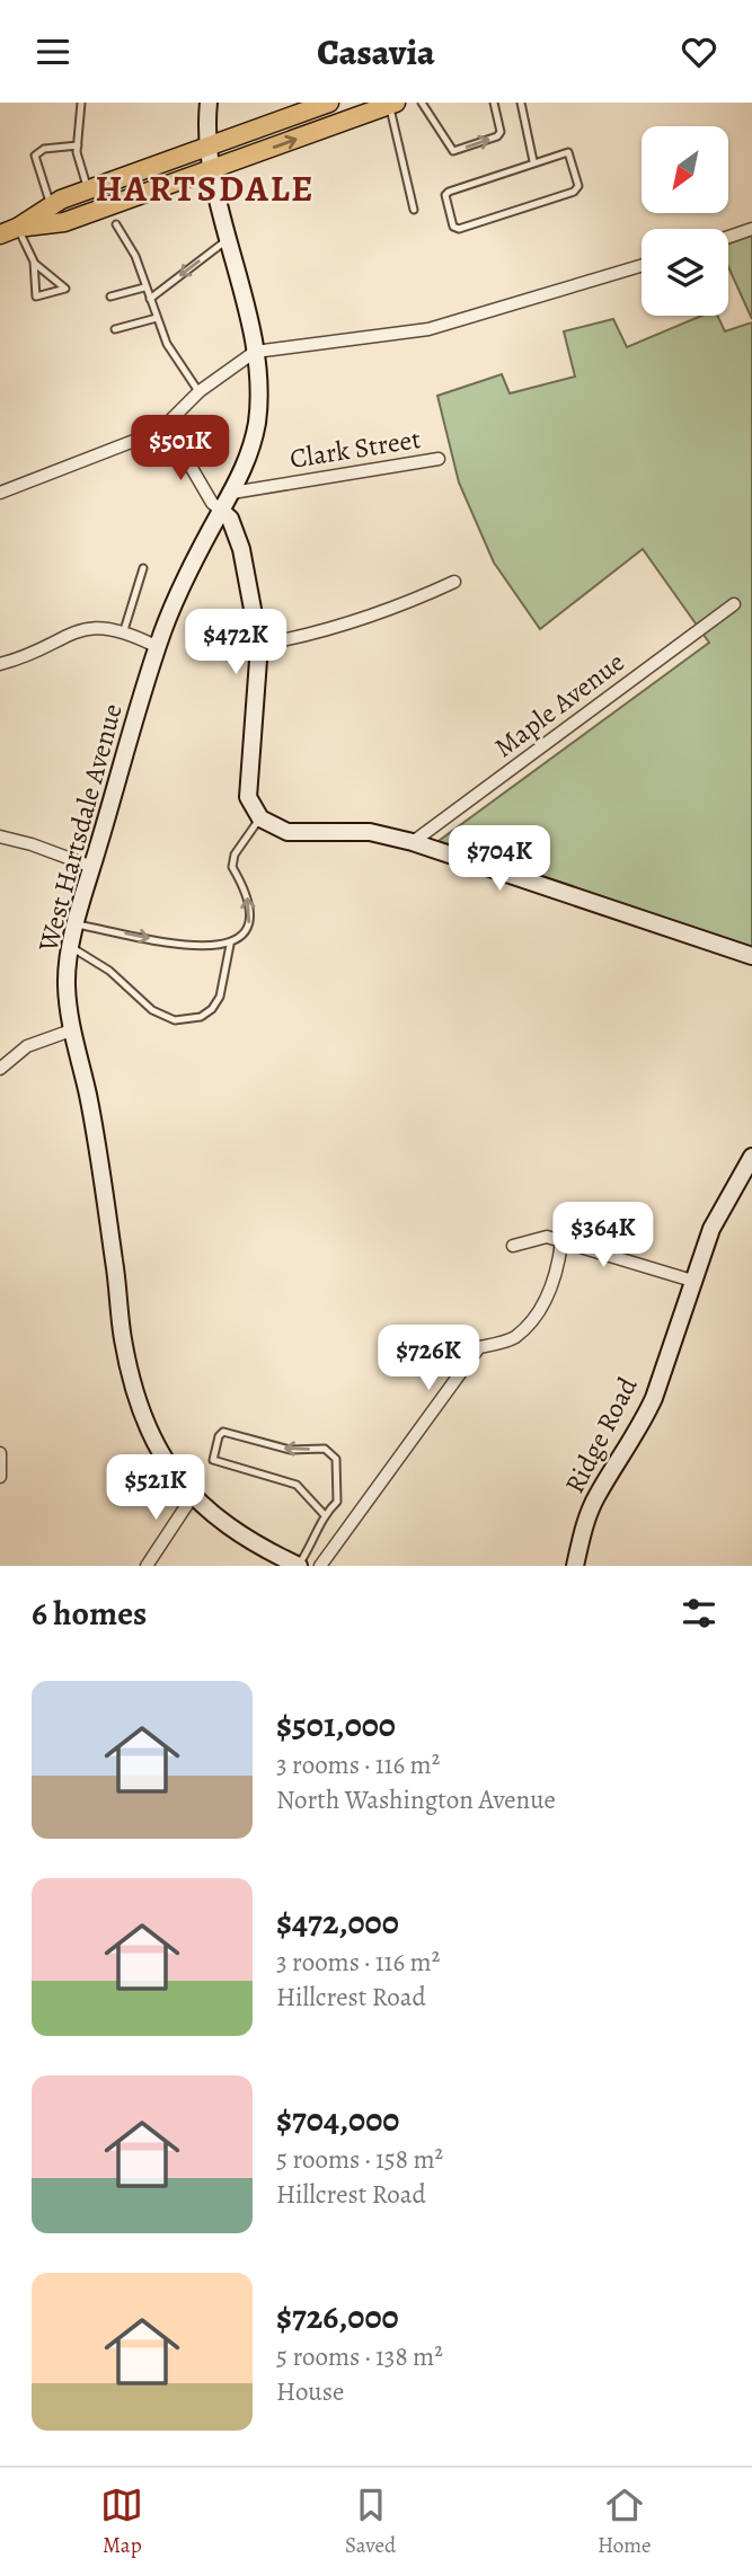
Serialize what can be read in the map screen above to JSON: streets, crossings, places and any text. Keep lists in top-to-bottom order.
{
  "streets": {
    "main road": ["West Hartsdale Avenue", "Ridge Road"],
    "street": ["Clark Street", "Maple Avenue"]
  },
  "crossings": [
    ["Clark Street", "West Hartsdale Avenue"]
  ],
  "districts": ["HARTSDALE"],
  "north": "bottom left",
  "page": {
    "header": "Casavia",
    "price": [
      "$501K",
      "$472K",
      "$704K",
      "$364K",
      "$726K",
      "$521K"
    ],
    "heading": "6 homes",
    "list": [
      {
        "name": "$501,000",
        "note": "3 rooms · 116 m² · North Washington Avenue"
      },
      {
        "name": "$472,000",
        "note": "3 rooms · 116 m² · Hillcrest Road"
      },
      {
        "name": "$704,000",
        "note": "5 rooms · 158 m² · Hillcrest Road"
      },
      {
        "name": "$726,000",
        "note": "5 rooms · 138 m² · House"
      }
    ],
    "tabs": ["Map", "Saved", "Home"]
  }
}
